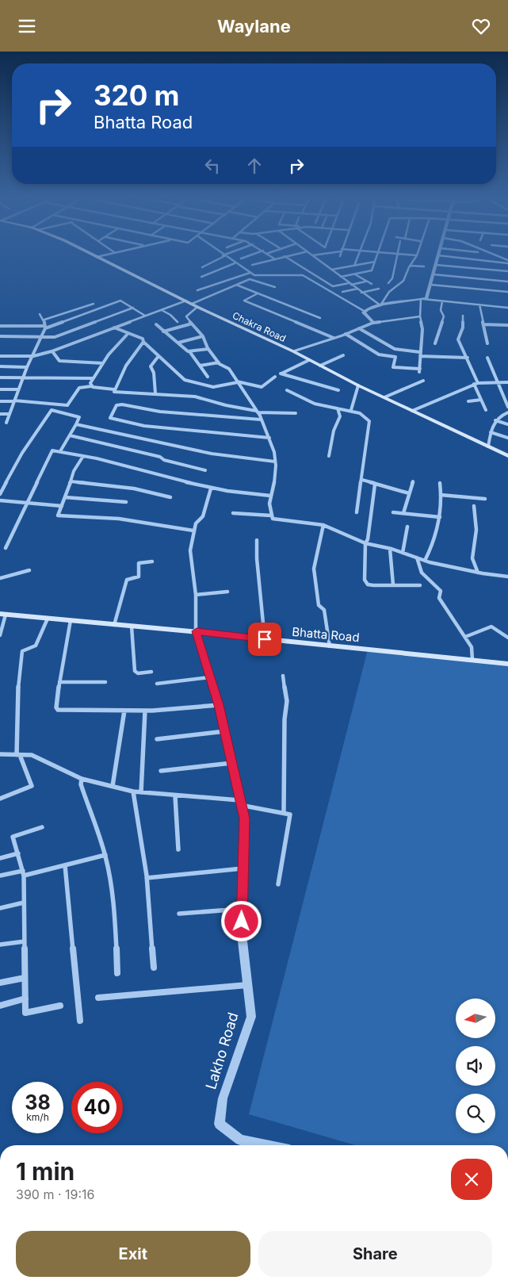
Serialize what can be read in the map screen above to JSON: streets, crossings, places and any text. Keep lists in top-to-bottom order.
{
  "streets": {
    "main road": ["Chakra Road", "Bhatta Road"],
    "street": ["Lakho Road"]
  },
  "crossings": [
    ["Bhatta Road", "Lakho Road"]
  ],
  "north": "left",
  "page": {
    "header": "Waylane",
    "turn": ["320 m", "Bhatta Road"],
    "speed": "38 km/h",
    "limit": "40",
    "heading": ["1 min", "390 m · 19:16"],
    "buttons": ["Exit", "Share"]
  }
}
